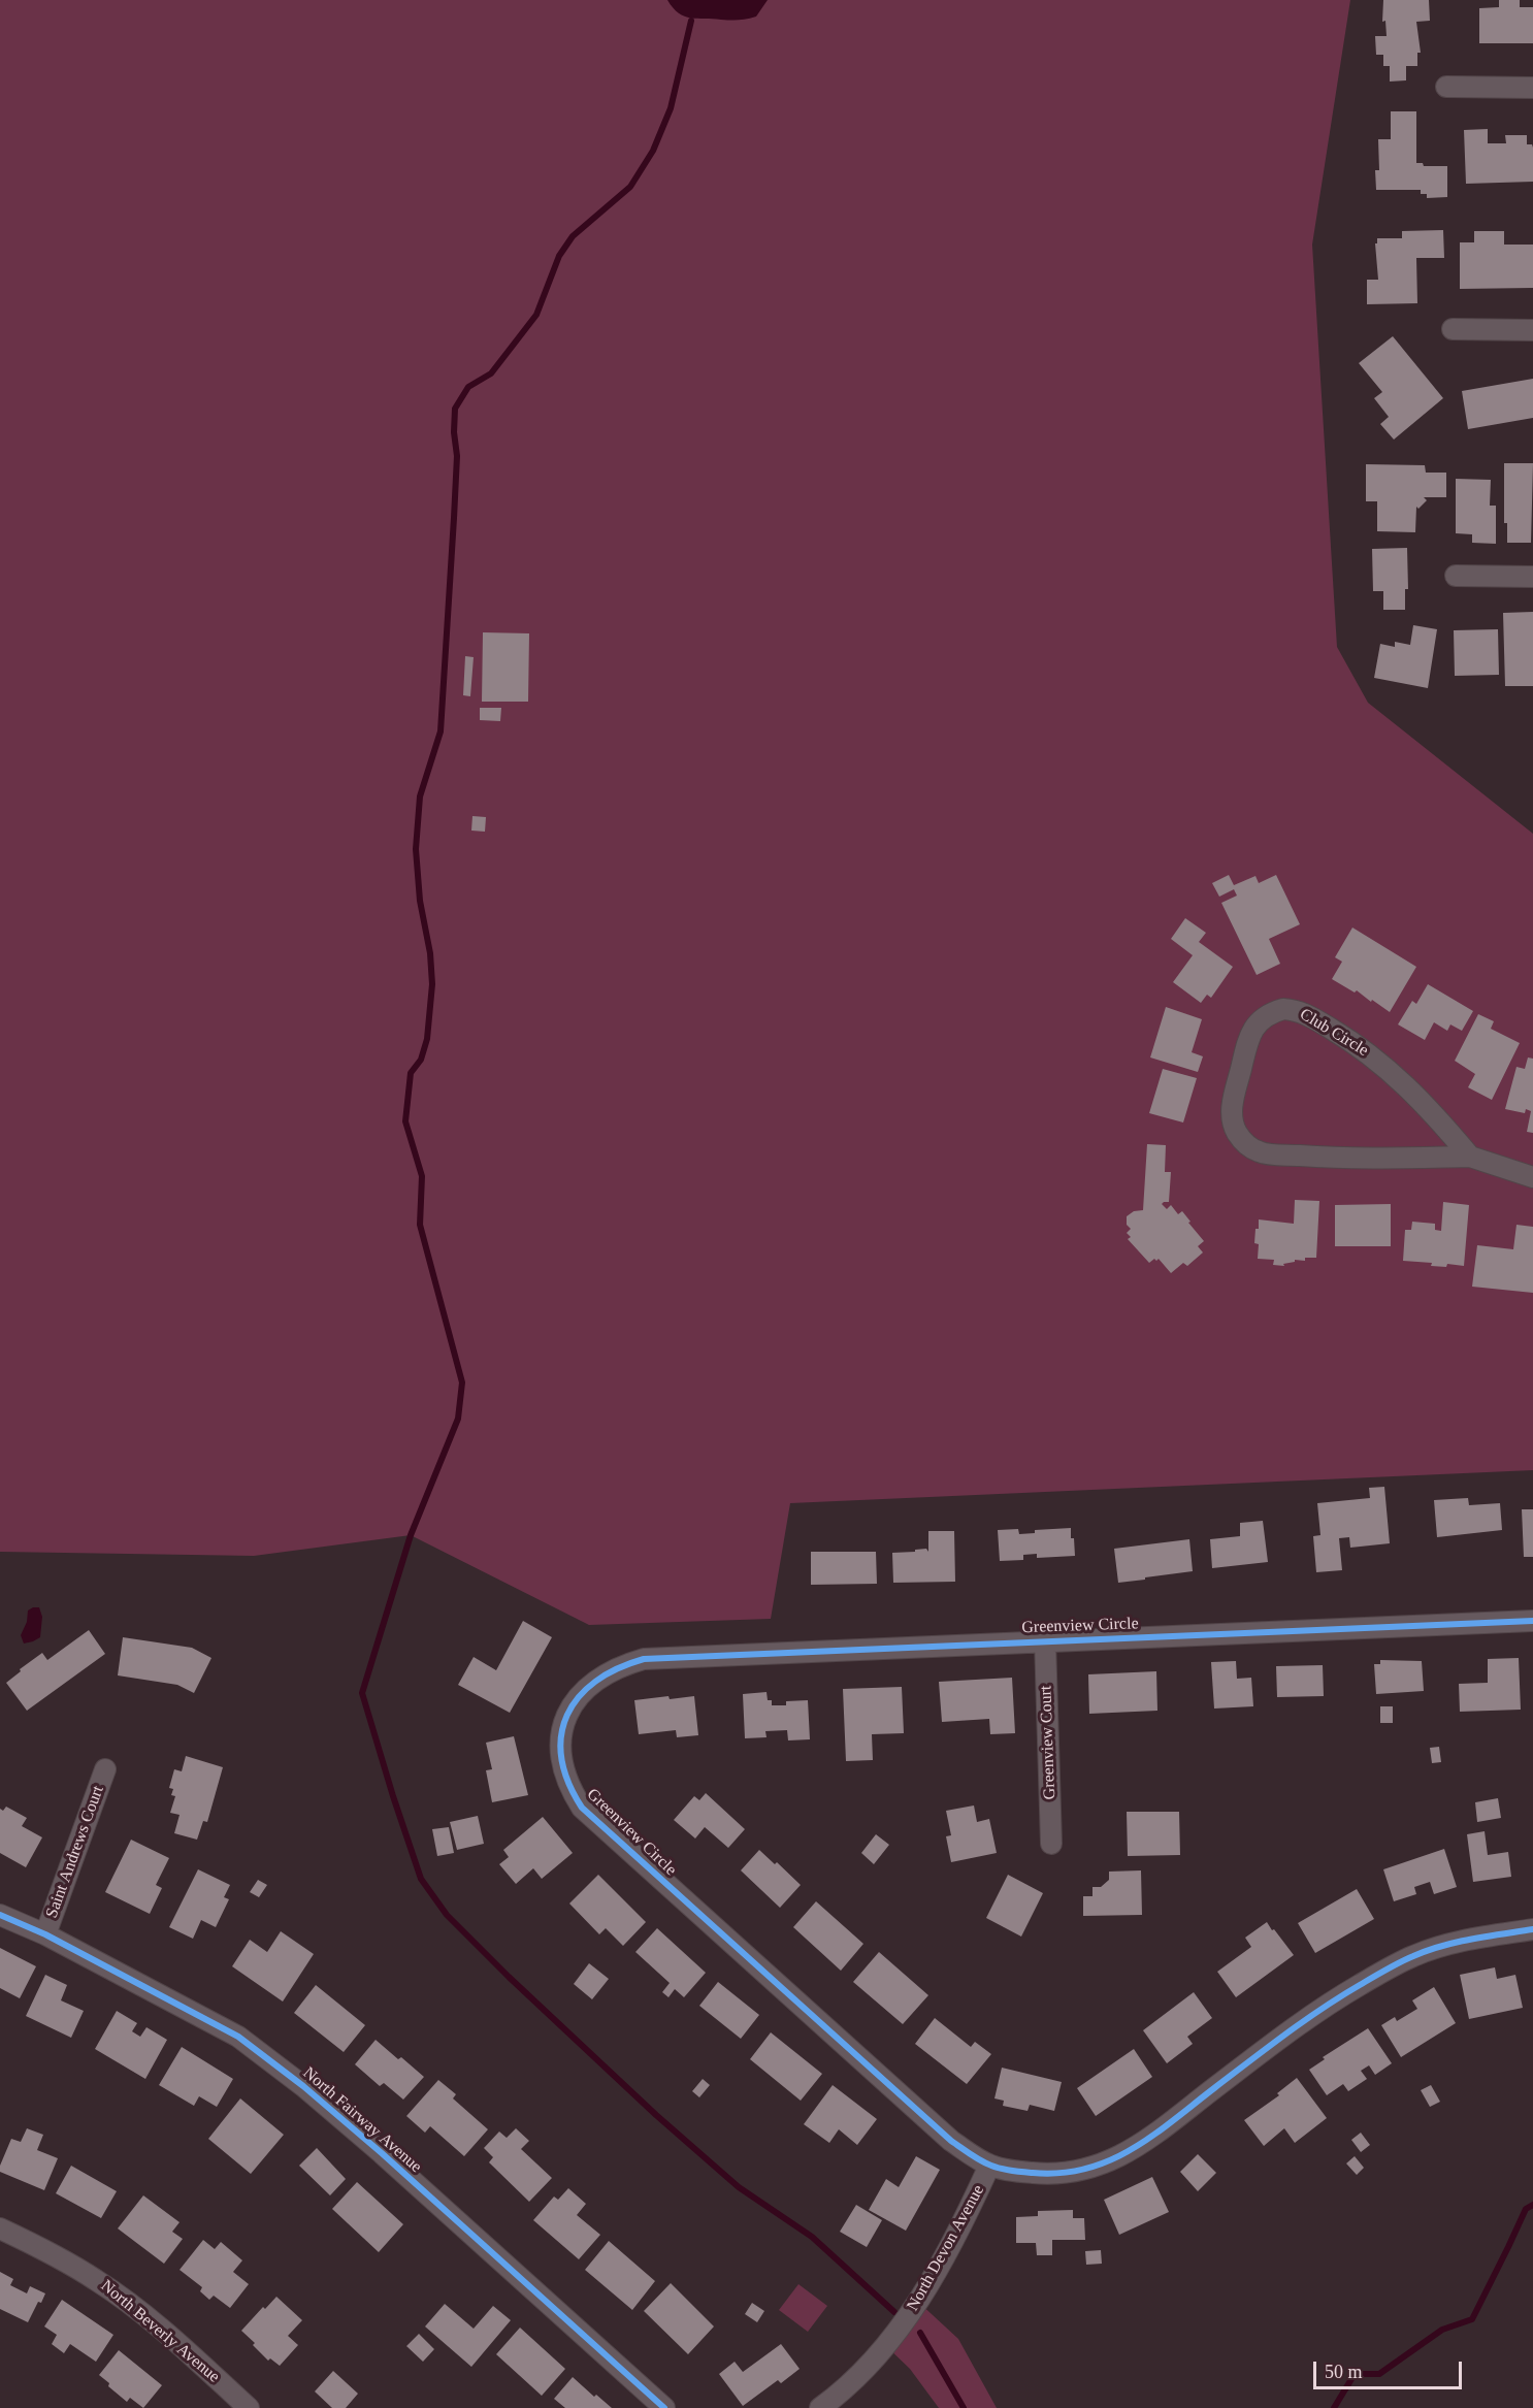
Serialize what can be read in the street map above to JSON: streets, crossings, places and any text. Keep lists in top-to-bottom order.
{
  "streets": {
    "street": [
      "Club Circle",
      "Greenview Circle",
      "Greenview Court",
      "Saint Andrews Court",
      "North Fairway Avenue",
      "North Devon Avenue",
      "North Beverly Avenue"
    ]
  },
  "crossings": [
    ["Greenview Circle", "Greenview Court"],
    ["Greenview Circle", "North Devon Avenue"],
    ["Saint Andrews Court", "North Fairway Avenue"]
  ],
  "scale_bar": "50 m"
}
